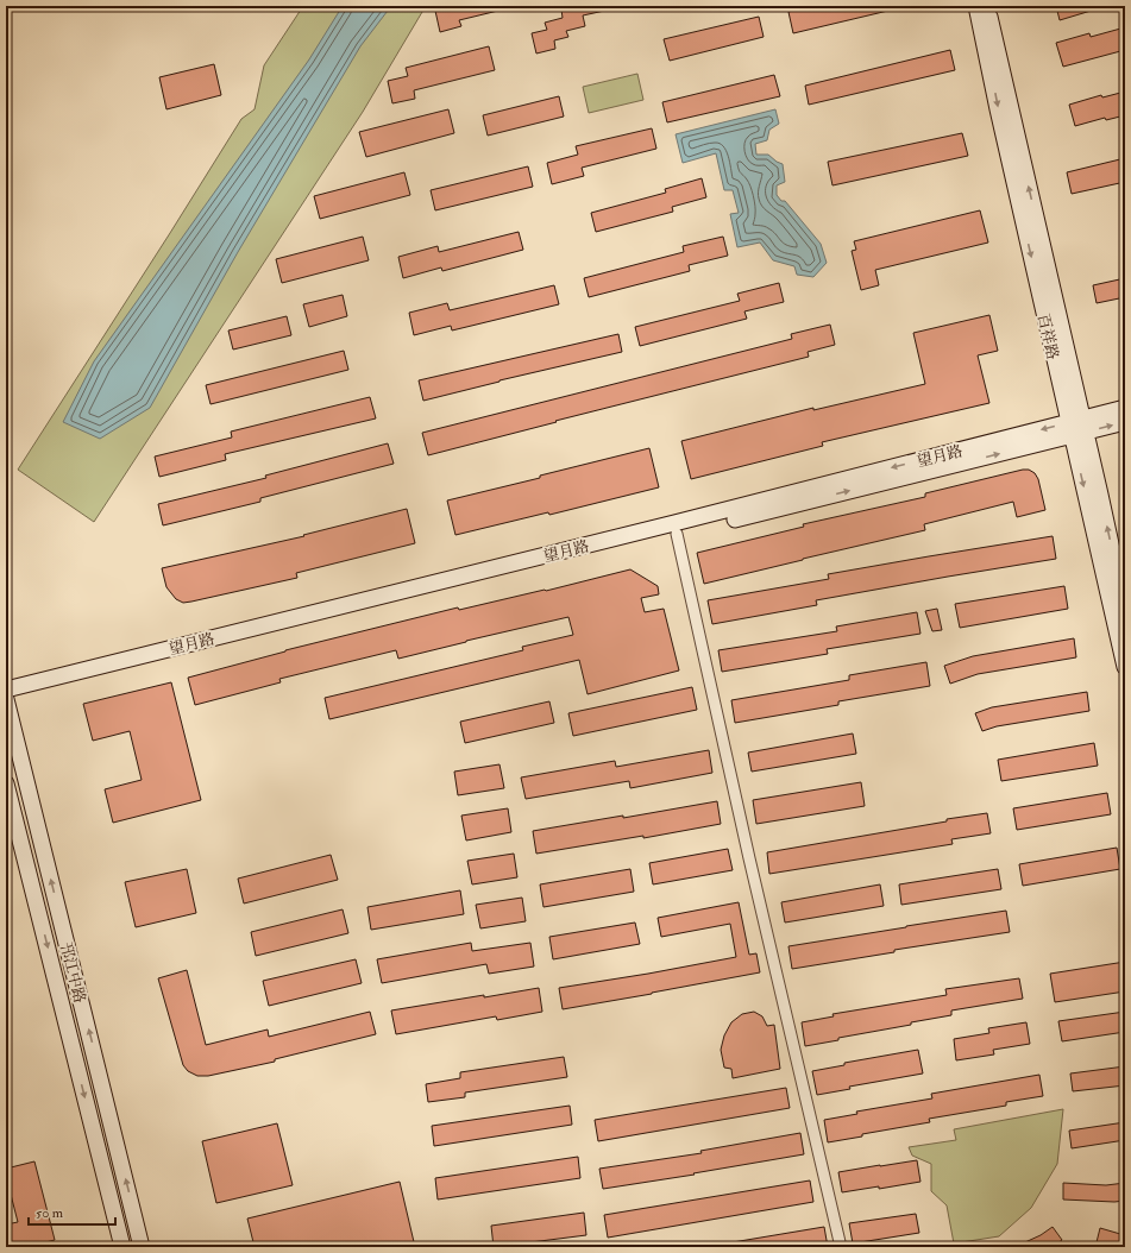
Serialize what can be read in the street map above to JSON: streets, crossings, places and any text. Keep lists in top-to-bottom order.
{
  "streets": {
    "street": ["百祥路", "望月路", "邗江中路"]
  },
  "crossings": [
    ["百祥路", "望月路"],
    ["望月路", "邗江中路"]
  ],
  "scale_bar": "50 m"
}
